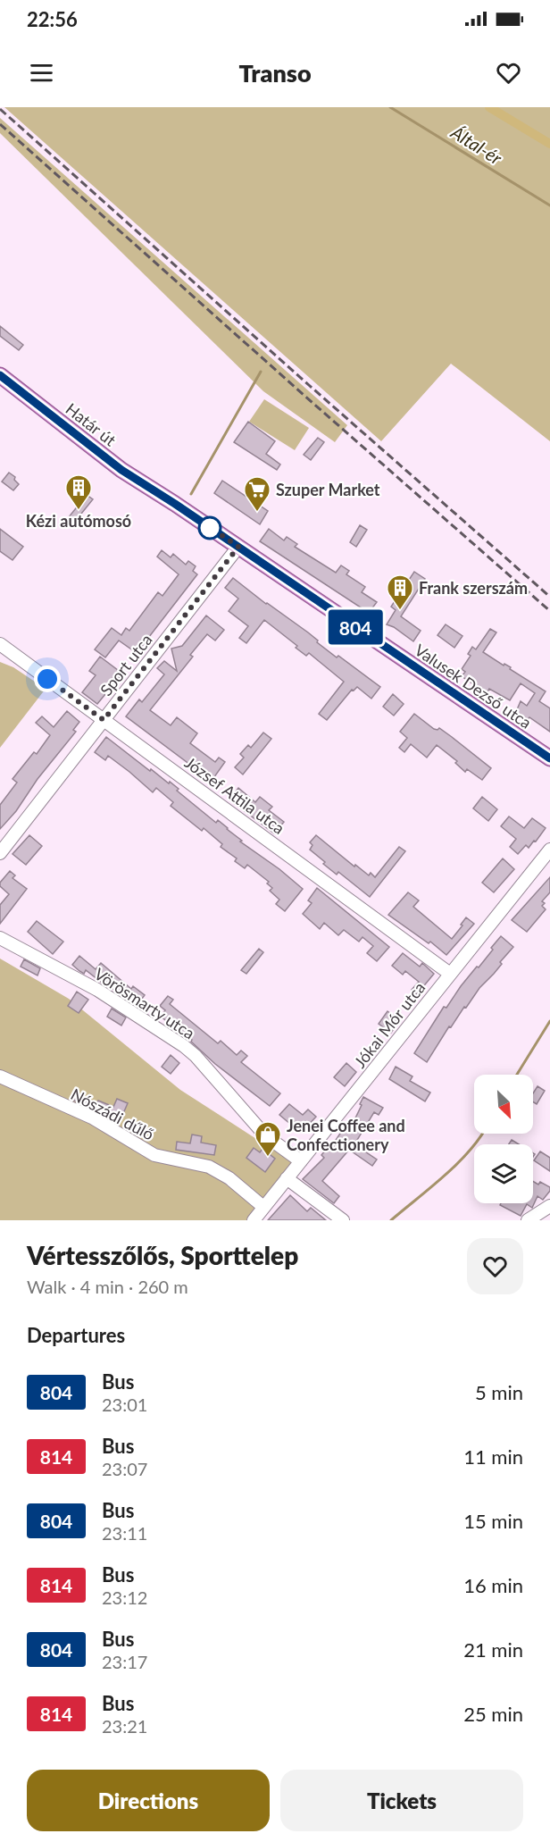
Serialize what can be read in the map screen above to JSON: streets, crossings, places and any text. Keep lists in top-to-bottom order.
{
  "streets": {
    "main road": ["Határ út", "Valusek Dezső utca"],
    "street": [
      "Sport utca",
      "József Attila utca",
      "Vörösmarty utca",
      "Jókai Mór utca",
      "Nószádi dűlő"
    ]
  },
  "crossings": [
    ["Határ út", "Valusek Dezső utca"],
    ["Sport utca", "Valusek Dezső utca"],
    ["Sport utca", "József Attila utca"],
    ["József Attila utca", "Jókai Mór utca"],
    ["Vörösmarty utca", "Jókai Mór utca"],
    ["Jókai Mór utca", "Nószádi dűlő"]
  ],
  "water": ["Által-ér"],
  "places": {
    "building": ["Kézi autómosó", "Frank szerszám"],
    "supermarket": ["Szuper Market"],
    "shop": ["Jenei Coffee and Confectionery"]
  },
  "lines": ["bus line 804"],
  "north": "bottom right",
  "page": {
    "status": "22:56",
    "header": "Transo",
    "on_map": "804",
    "heading": [
      ["Vértesszőlős, Sporttelep", "Walk · 4 min · 260 m"],
      "Departures"
    ],
    "list": [
      {
        "mark": "804",
        "name": "Bus",
        "note": "23:01",
        "value": "5 min"
      },
      {
        "mark": "814",
        "name": "Bus",
        "note": "23:07",
        "value": "11 min"
      },
      {
        "mark": "804",
        "name": "Bus",
        "note": "23:11",
        "value": "15 min"
      },
      {
        "mark": "814",
        "name": "Bus",
        "note": "23:12",
        "value": "16 min"
      },
      {
        "mark": "804",
        "name": "Bus",
        "note": "23:17",
        "value": "21 min"
      },
      {
        "mark": "814",
        "name": "Bus",
        "note": "23:21",
        "value": "25 min"
      }
    ],
    "buttons": ["Directions", "Tickets"]
  }
}
